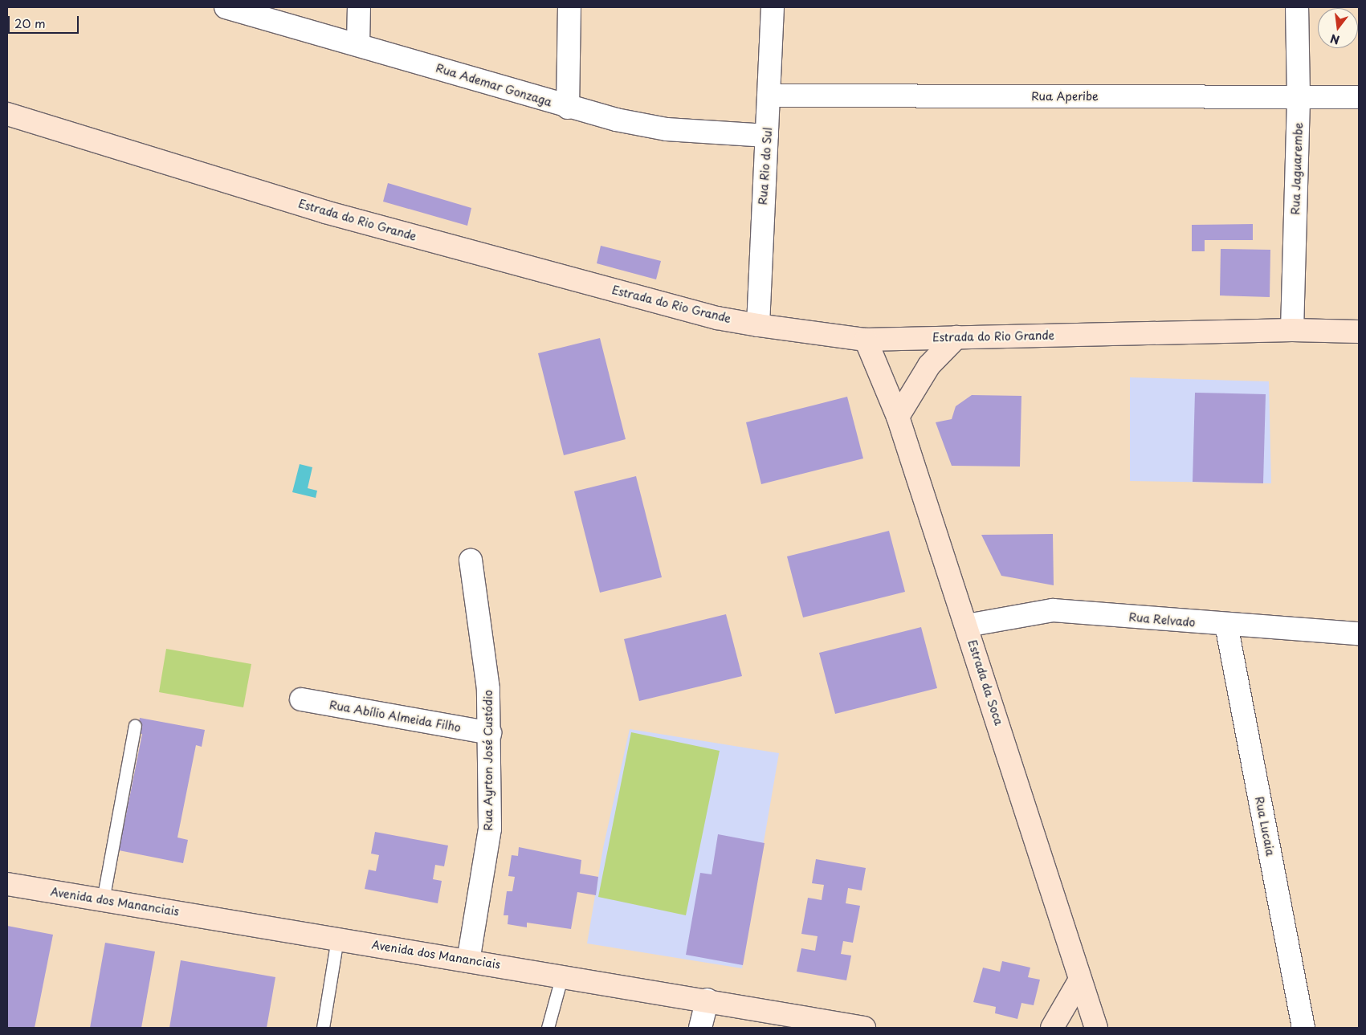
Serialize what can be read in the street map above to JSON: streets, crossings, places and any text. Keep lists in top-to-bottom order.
{
  "streets": {
    "street": [
      "Rua Ademar Gonzaga",
      "Rua Aperibe",
      "Rua Rio do Sul",
      "Rua Jaguarembe",
      "Estrada do Rio Grande",
      "Rua Relvado",
      "Estrada da Soca",
      "Rua Abílio Almeida Filho",
      "Rua Ayrton José Custódio",
      "Rua Lucaia",
      "Avenida dos Mananciais"
    ]
  },
  "crossings": [
    ["Rua Ademar Gonzaga", "Rua Rio do Sul"],
    ["Rua Aperibe", "Rua Rio do Sul"],
    ["Rua Aperibe", "Rua Jaguarembe"],
    ["Rua Rio do Sul", "Estrada do Rio Grande"],
    ["Rua Jaguarembe", "Estrada do Rio Grande"],
    ["Estrada do Rio Grande", "Estrada da Soca"],
    ["Rua Relvado", "Estrada da Soca"],
    ["Rua Relvado", "Rua Lucaia"],
    ["Rua Abílio Almeida Filho", "Rua Ayrton José Custódio"],
    ["Rua Ayrton José Custódio", "Avenida dos Mananciais"]
  ],
  "scale_bar": "20 m",
  "north": "bottom"
}
